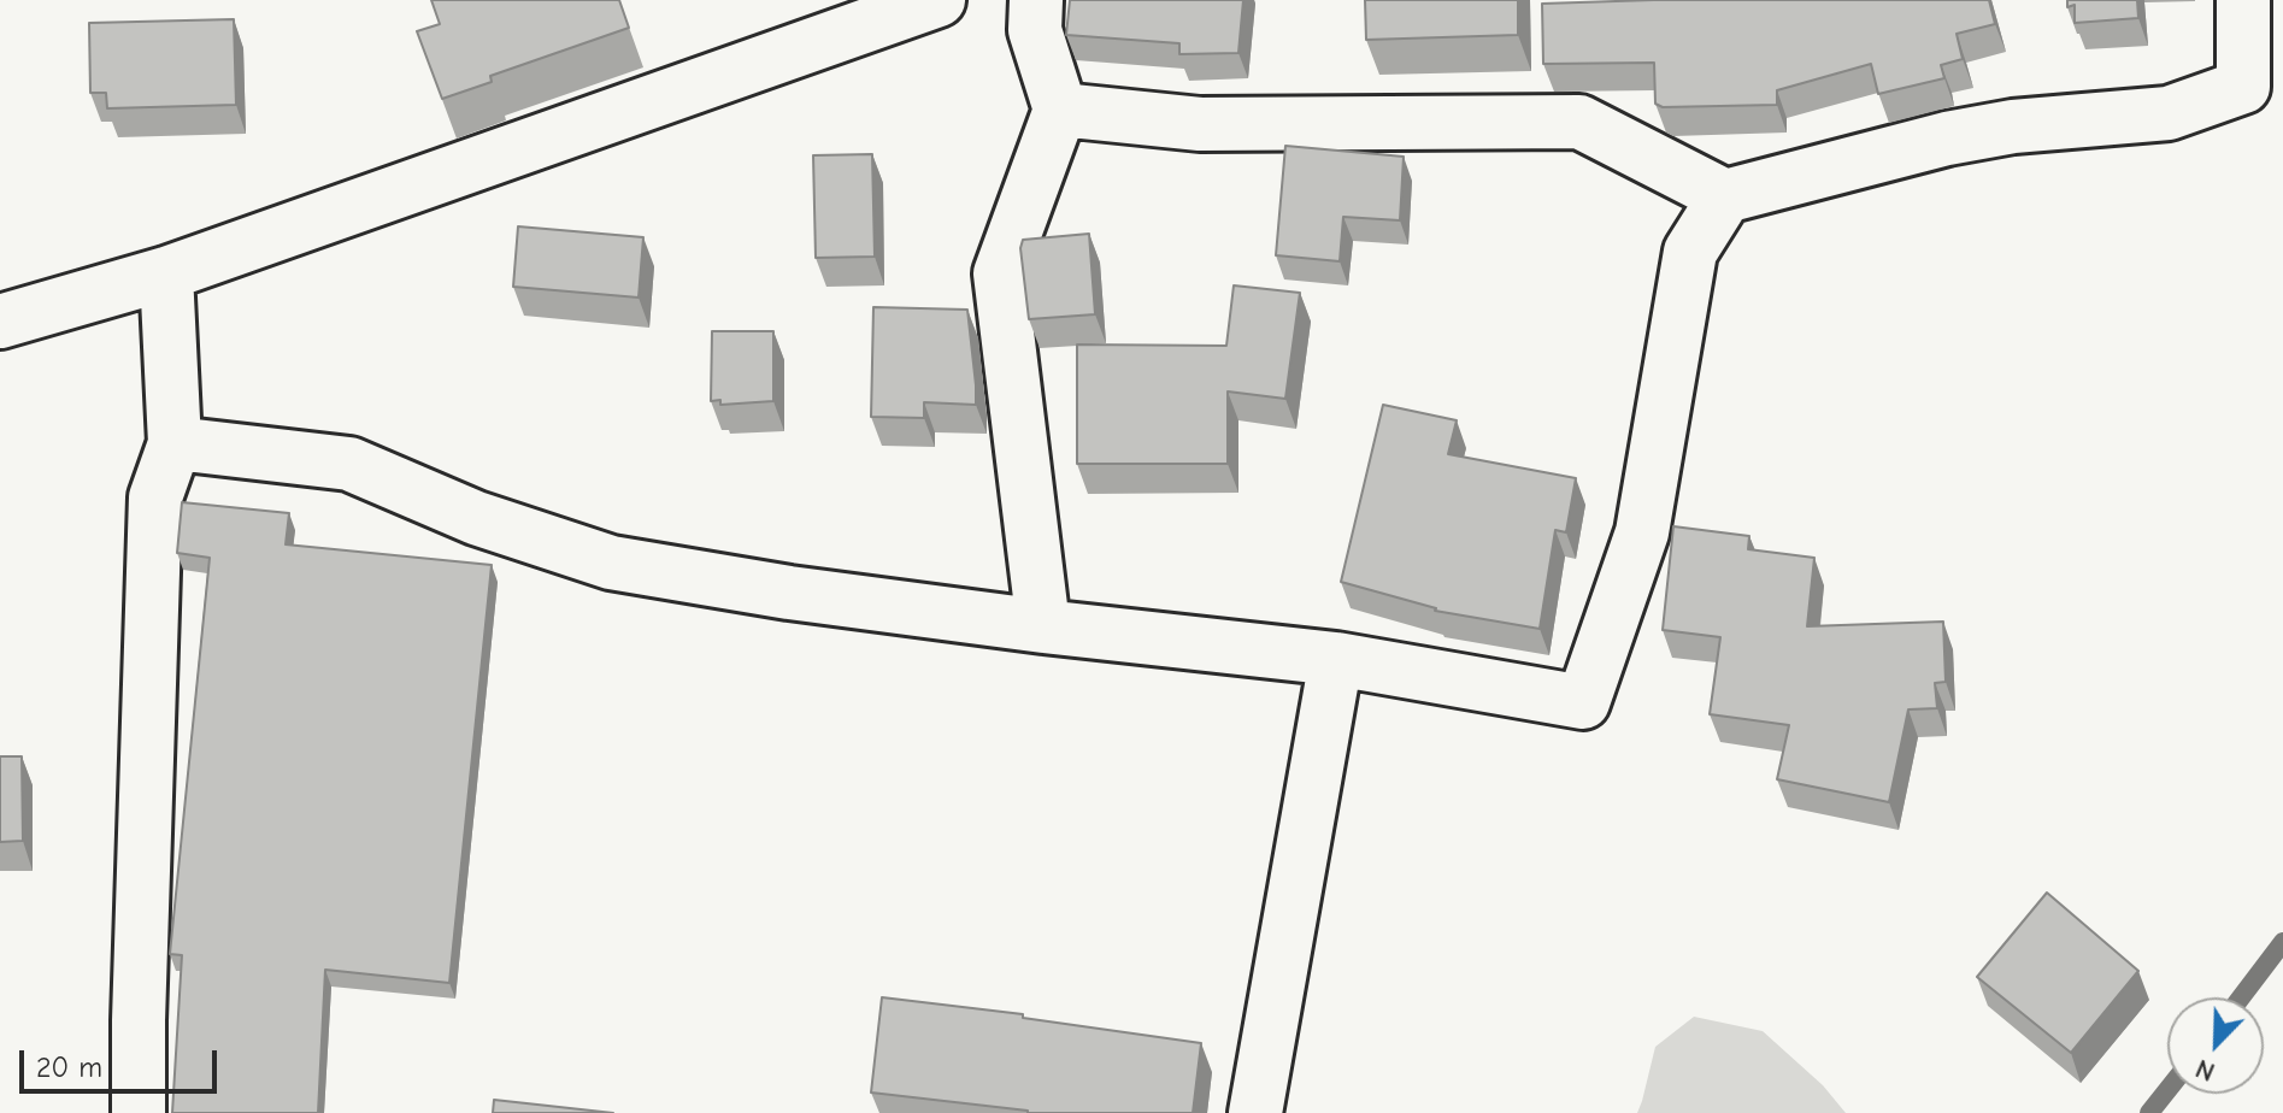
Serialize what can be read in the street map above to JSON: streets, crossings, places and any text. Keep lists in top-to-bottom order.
{
  "scale_bar": "20 m",
  "north": "bottom left"
}
